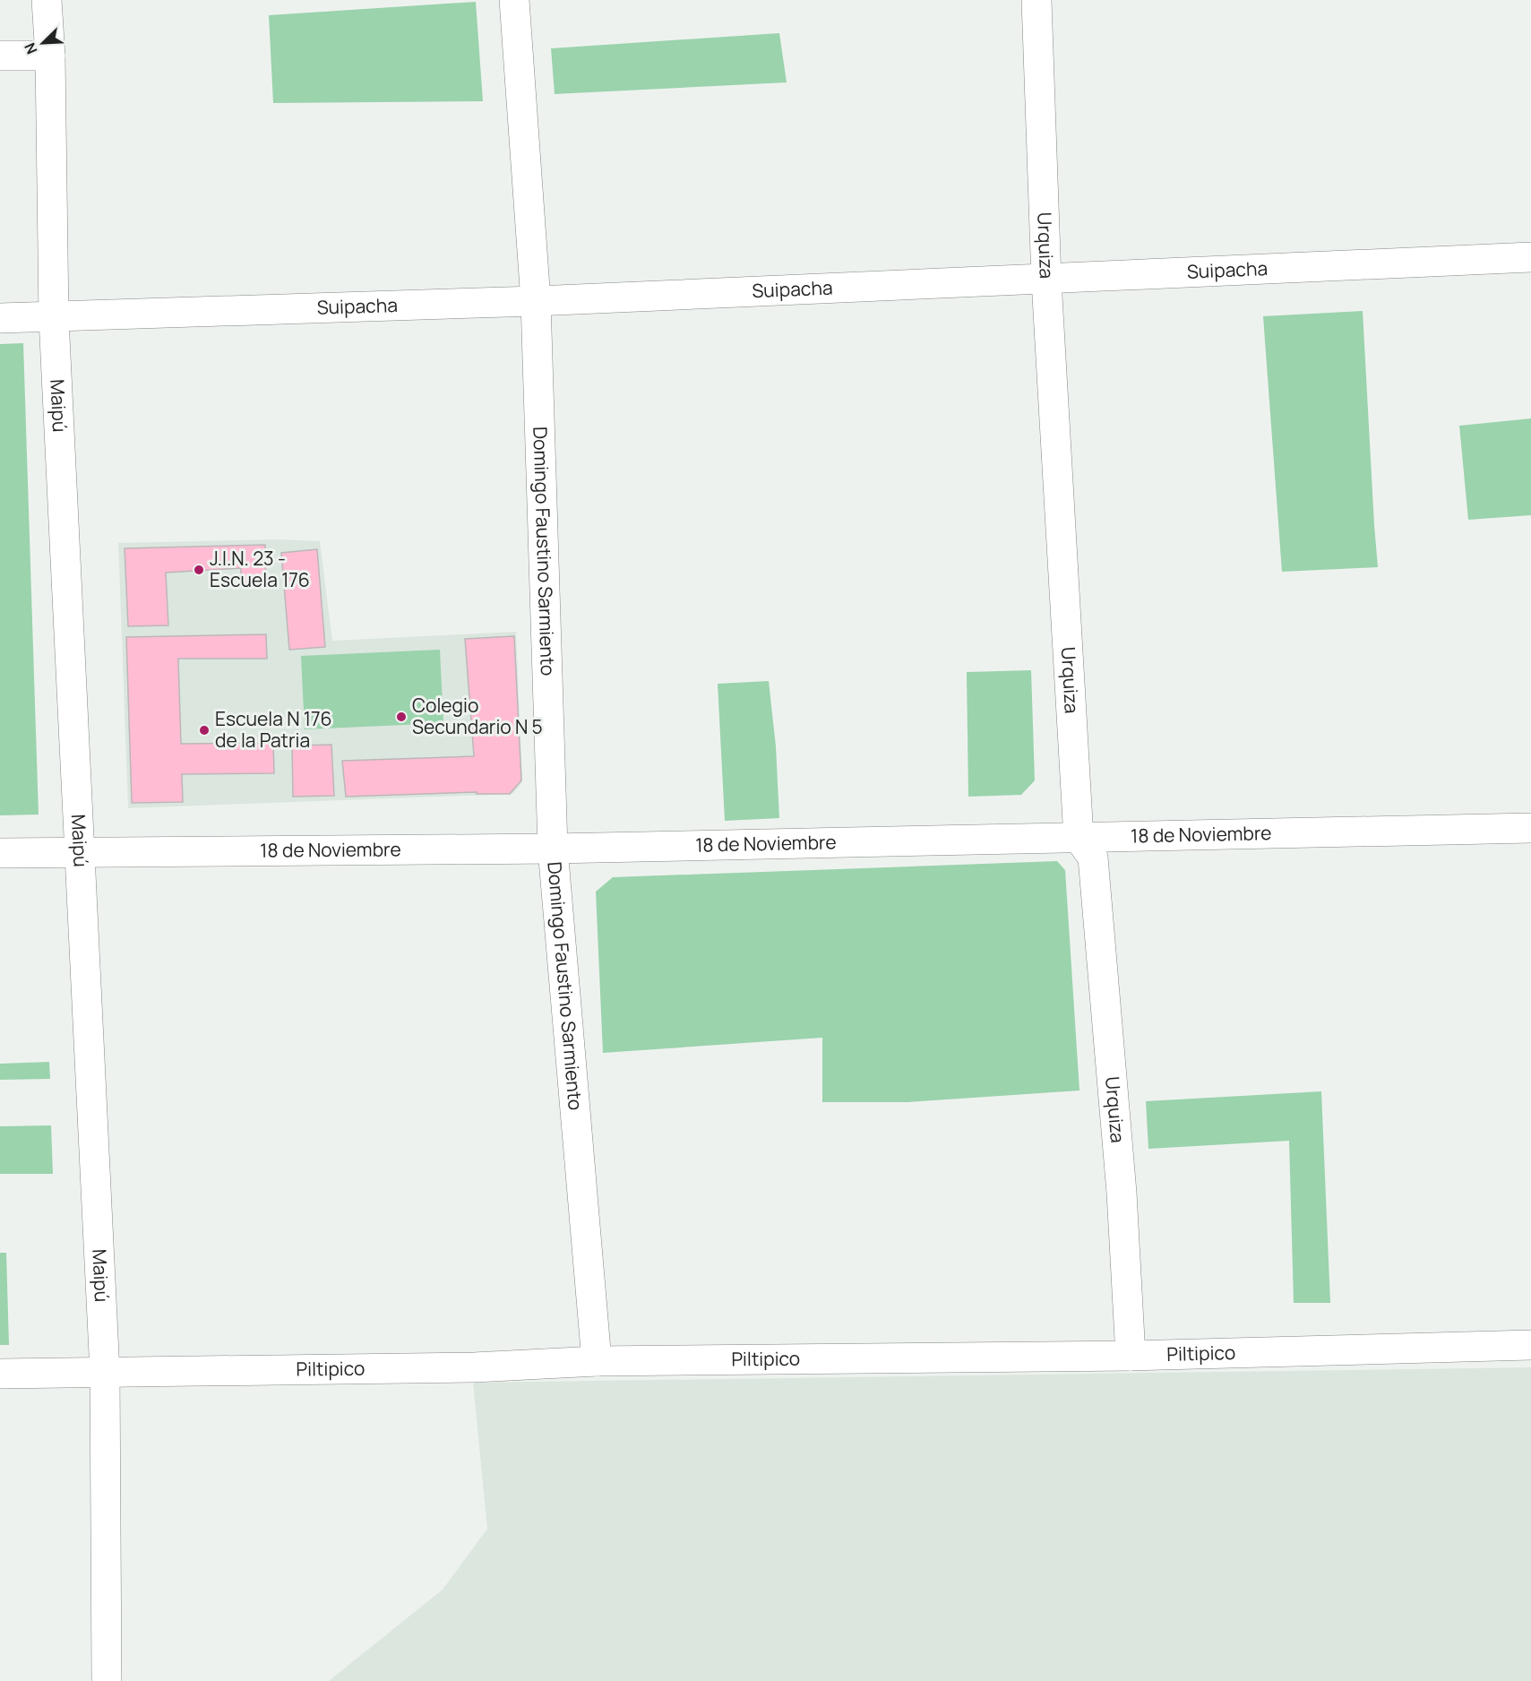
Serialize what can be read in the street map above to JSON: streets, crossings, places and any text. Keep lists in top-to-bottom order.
{
  "streets": {
    "street": [
      "Urquiza",
      "Suipacha",
      "Maipú",
      "Domingo Faustino Sarmiento",
      "18 de Noviembre",
      "Piltipico"
    ]
  },
  "crossings": [
    ["Urquiza", "Suipacha"],
    ["Urquiza", "18 de Noviembre"],
    ["Urquiza", "Piltipico"],
    ["Suipacha", "Maipú"],
    ["Suipacha", "Domingo Faustino Sarmiento"],
    ["Maipú", "18 de Noviembre"],
    ["Maipú", "Piltipico"],
    ["Domingo Faustino Sarmiento", "18 de Noviembre"],
    ["Domingo Faustino Sarmiento", "Piltipico"]
  ],
  "places": ["J.I.N. 23 - Escuela 176", "Colegio Secundario N 5", "Escuela N 176 de la Patria"],
  "north": "bottom left"
}
